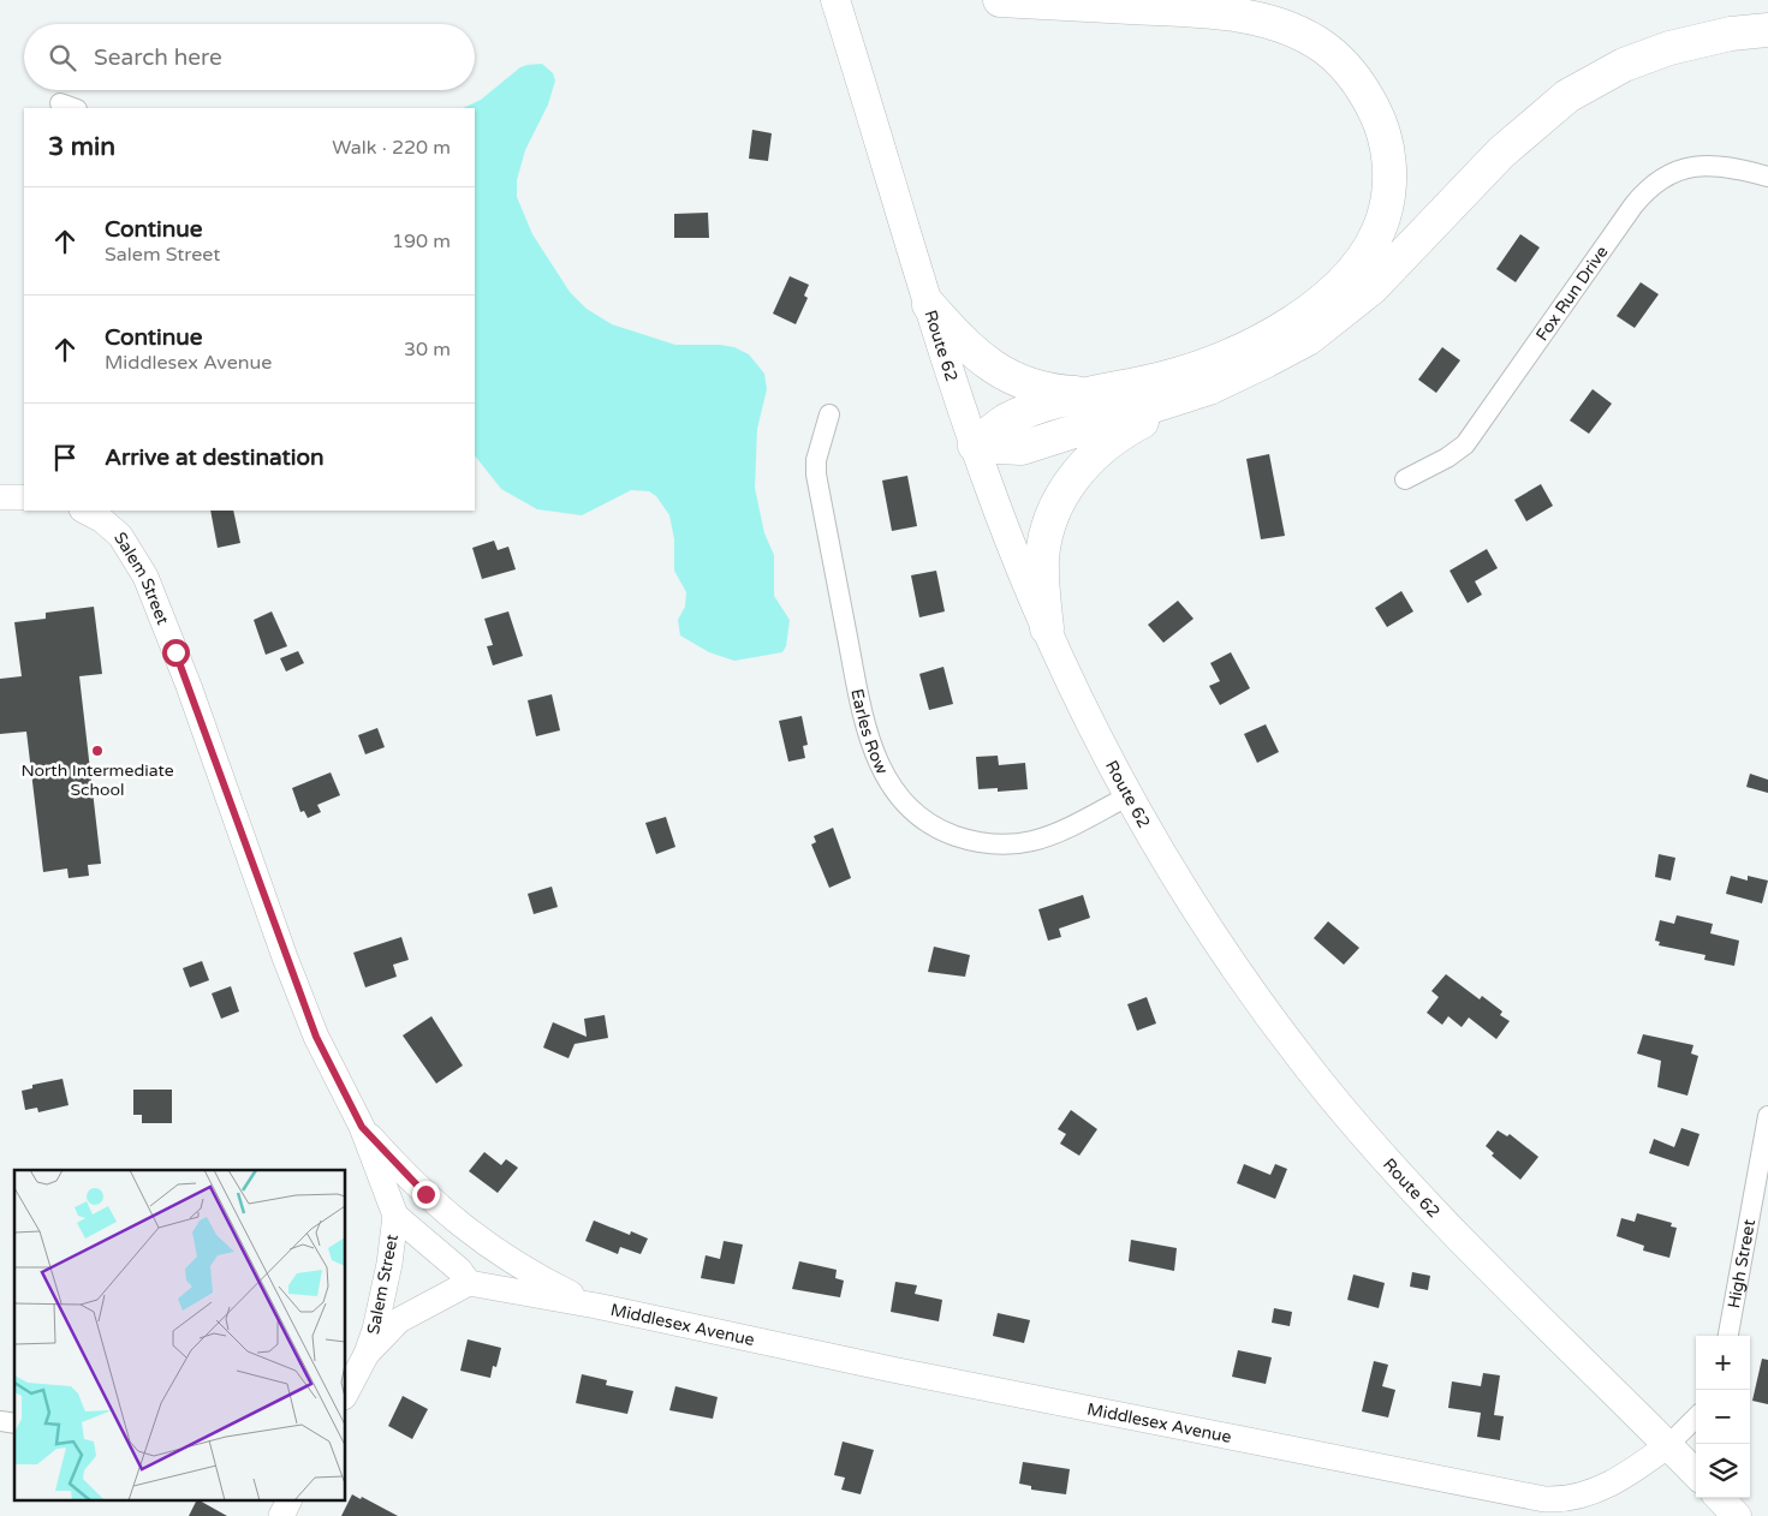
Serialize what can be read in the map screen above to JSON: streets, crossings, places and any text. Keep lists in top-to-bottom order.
{
  "streets": {
    "main road": ["Route 62"],
    "street": [
      "Fox Run Drive",
      "Salem Street",
      "Earles Row",
      "High Street",
      "Middlesex Avenue"
    ]
  },
  "crossings": [
    ["Route 62", "Earles Row"],
    ["Route 62", "Middlesex Avenue"],
    ["Salem Street", "Middlesex Avenue"]
  ],
  "places": ["North Intermediate School"],
  "page": {
    "search": "Search here",
    "heading": ["3 min", "Walk · 220 m"],
    "list": [
      ["Continue", "Salem Street", "190 m"],
      ["Continue", "Middlesex Avenue", "30 m"],
      "Arrive at destination"
    ],
    "map_buttons": ["+", "−"]
  }
}
